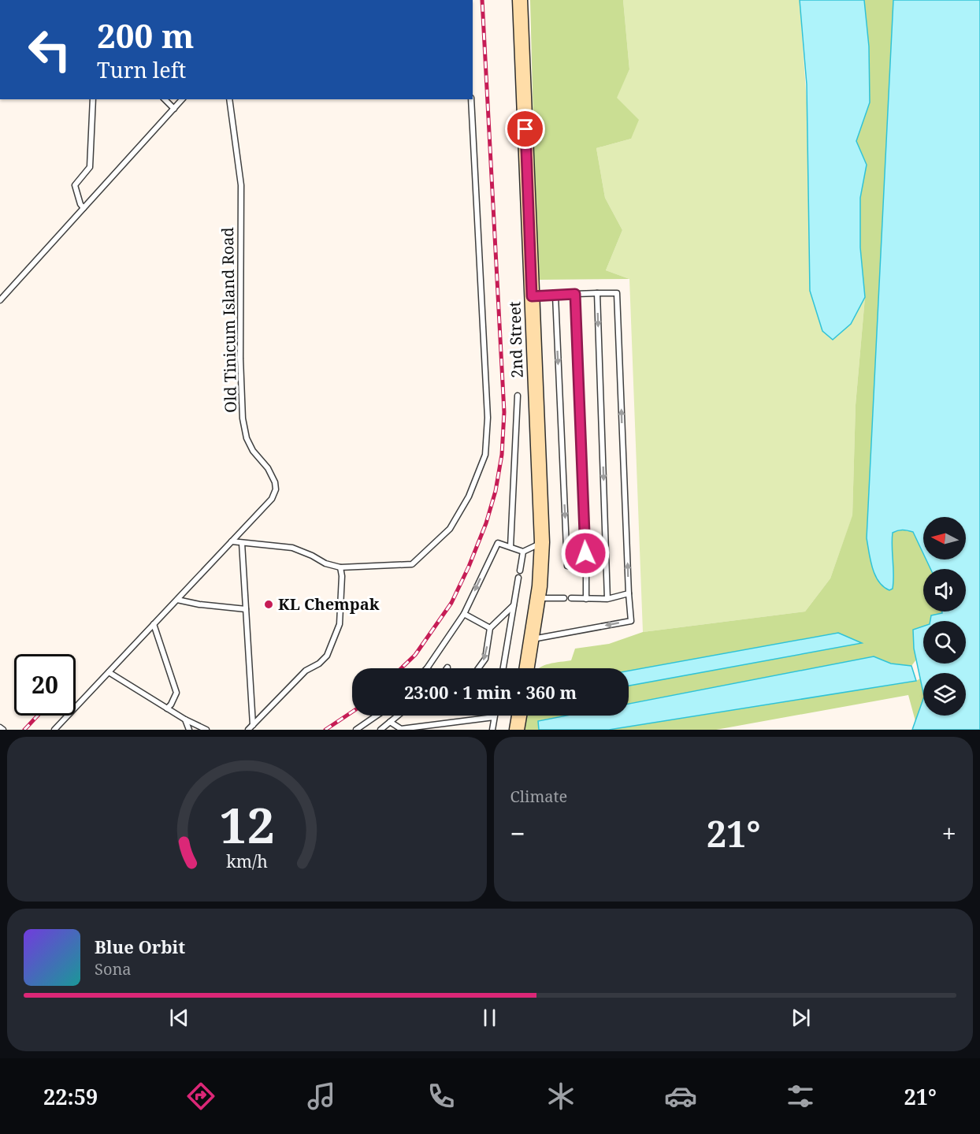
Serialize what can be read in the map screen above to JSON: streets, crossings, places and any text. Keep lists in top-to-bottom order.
{
  "streets": {
    "street": ["2nd Street"],
    "lane": ["Old Tinicum Island Road"]
  },
  "places": ["KL Chempak"],
  "north": "left",
  "page": {
    "turn": ["200 m", "Turn left"],
    "limit": "20",
    "trip": "23:00 · 1 min · 360 m",
    "tile": "Climate",
    "heat": ["−", "21°", "+"],
    "song": ["Blue Orbit", "Sona"],
    "tabs": ["22:59", "21°"],
    "gauge": ["12", "km/h"]
  }
}
